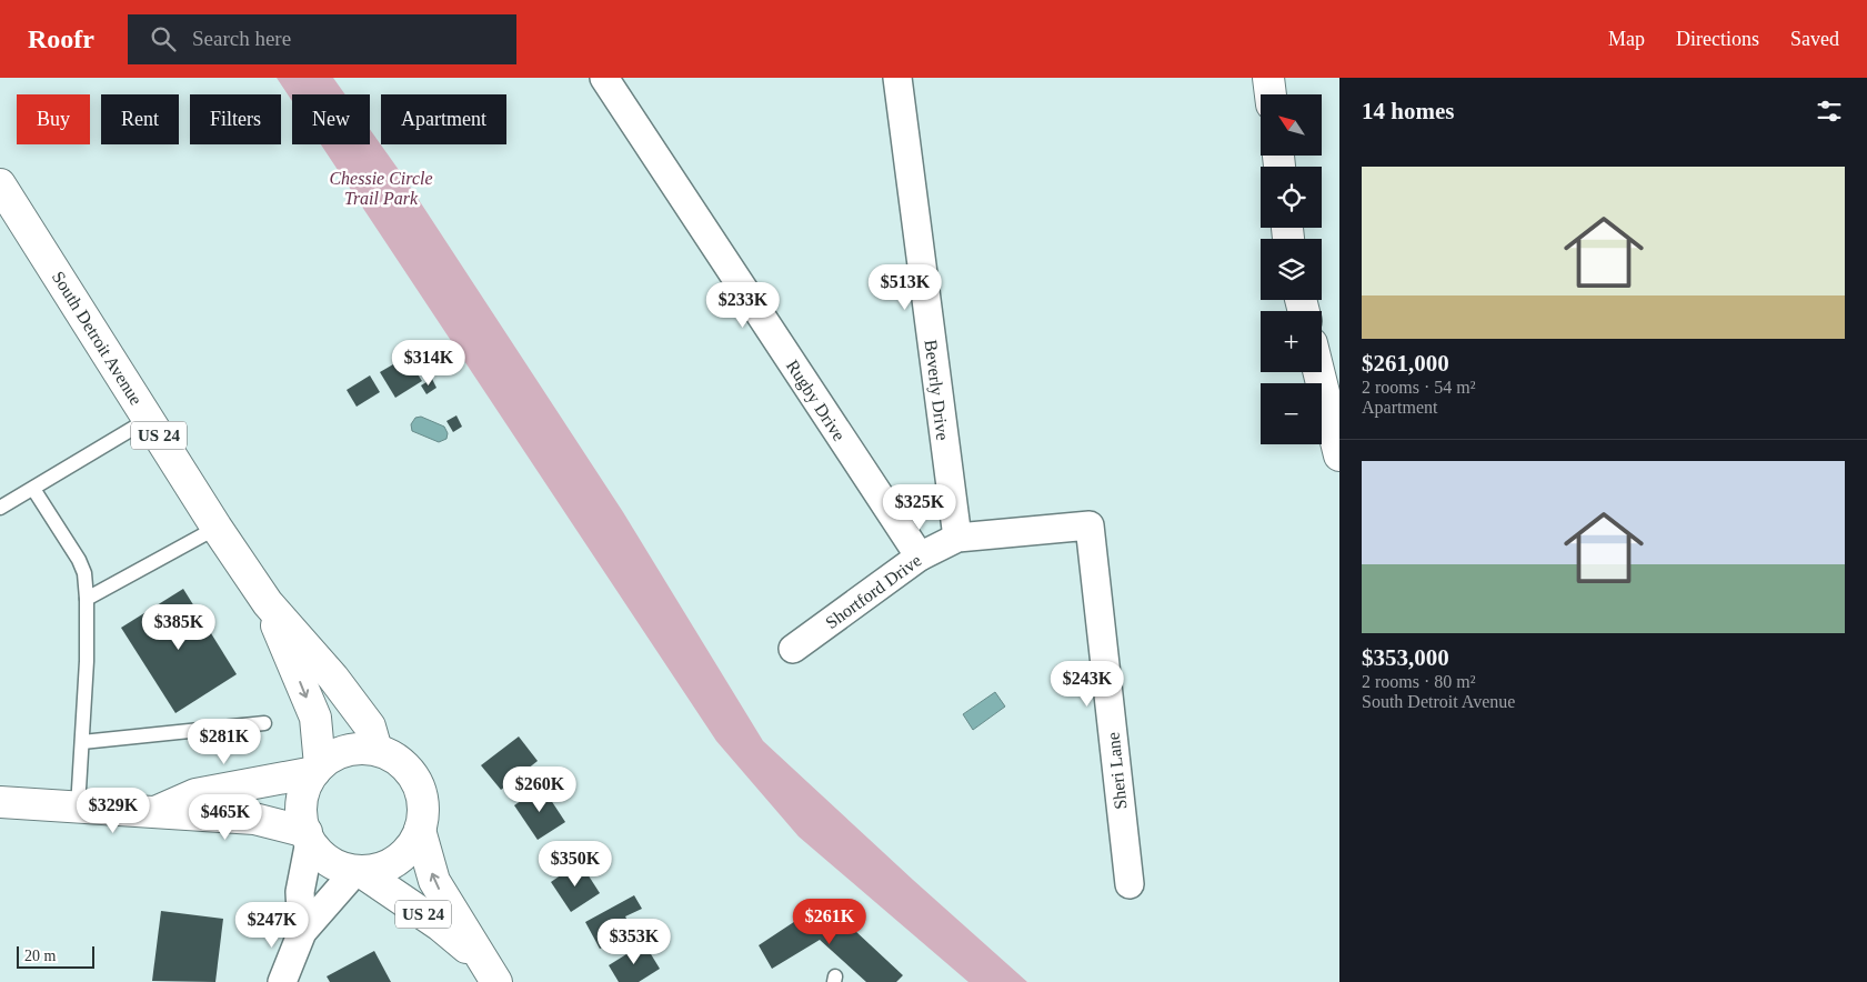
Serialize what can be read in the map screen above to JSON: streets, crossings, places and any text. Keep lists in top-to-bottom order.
{
  "streets": {
    "main road": ["South Detroit Avenue", "US 24"],
    "street": [
      "Beverly Drive",
      "Rugby Drive",
      "Shortford Drive",
      "Sheri Lane"
    ]
  },
  "crossings": [
    ["South Detroit Avenue", "US 24"],
    ["Beverly Drive", "Shortford Drive"],
    ["Rugby Drive", "Shortford Drive"],
    ["Shortford Drive", "Sheri Lane"]
  ],
  "parks": ["Chessie Circle Trail Park"],
  "scale_bar": "20 m",
  "north": "top left",
  "page": {
    "header": "Roofr",
    "search": "Search here",
    "nav": ["Map", "Directions", "Saved"],
    "heading": "14 homes",
    "map_buttons": ["+", "−"],
    "chip": [
      "Buy",
      "Rent",
      "Filters",
      "New",
      "Apartment"
    ],
    "list": [
      {
        "name": "$261,000",
        "note": "2 rooms · 54 m² · Apartment"
      },
      {
        "name": "$353,000",
        "note": "2 rooms · 80 m² · South Detroit Avenue"
      }
    ],
    "price": [
      "$513K",
      "$233K",
      "$314K",
      "$325K",
      "$385K",
      "$243K",
      "$281K",
      "$260K",
      "$329K",
      "$465K",
      "$350K",
      "$261K",
      "$247K",
      "$353K"
    ],
    "scale": "20 m"
  }
}
